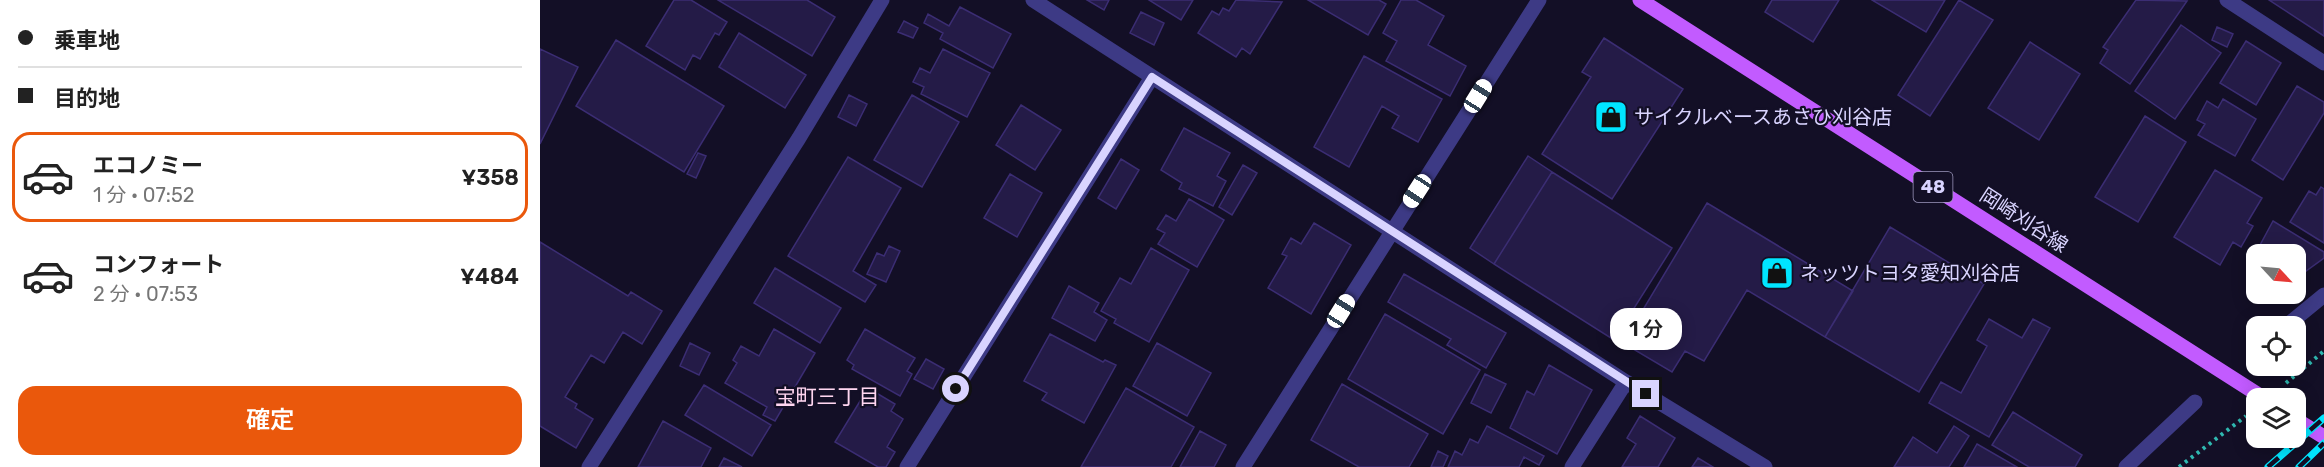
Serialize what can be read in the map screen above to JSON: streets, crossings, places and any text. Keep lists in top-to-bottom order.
{
  "streets": {
    "main road": ["48", "岡崎刈谷線"]
  },
  "districts": ["宝町三丁目"],
  "places": {
    "shop": ["サイクルベースあさひ刈谷店", "ネッツトヨタ愛知刈谷店"]
  },
  "north": "bottom right",
  "page": {
    "banner": ["乗車地", "目的地"],
    "list": [
      {
        "name": "エコノミー",
        "note": "1 分 · 07:52",
        "value": "¥358"
      },
      {
        "name": "コンフォート",
        "note": "2 分 · 07:53",
        "value": "¥484"
      }
    ],
    "bubble": "1 分",
    "buttons": "確定"
  }
}
